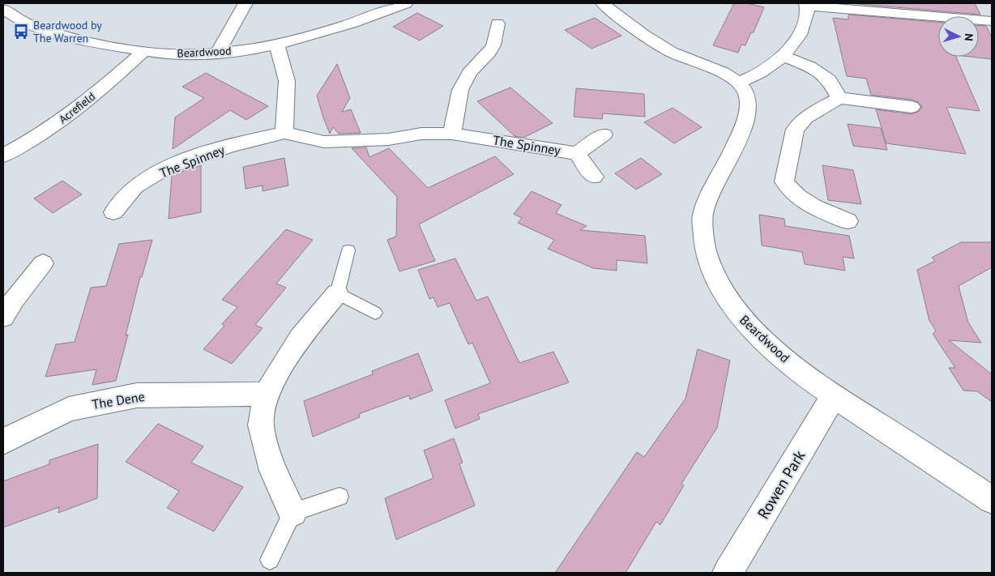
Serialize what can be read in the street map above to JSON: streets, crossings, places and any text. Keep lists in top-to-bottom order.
{
  "streets": {
    "street": [
      "Beardwood",
      "Acrefield",
      "The Spinney",
      "The Dene",
      "Rowen Park"
    ]
  },
  "crossings": [
    ["Beardwood", "Acrefield"],
    ["Beardwood", "Rowen Park"]
  ],
  "places": {
    "bus stop": ["Beardwood by The Warren"]
  },
  "north": "right"
}
